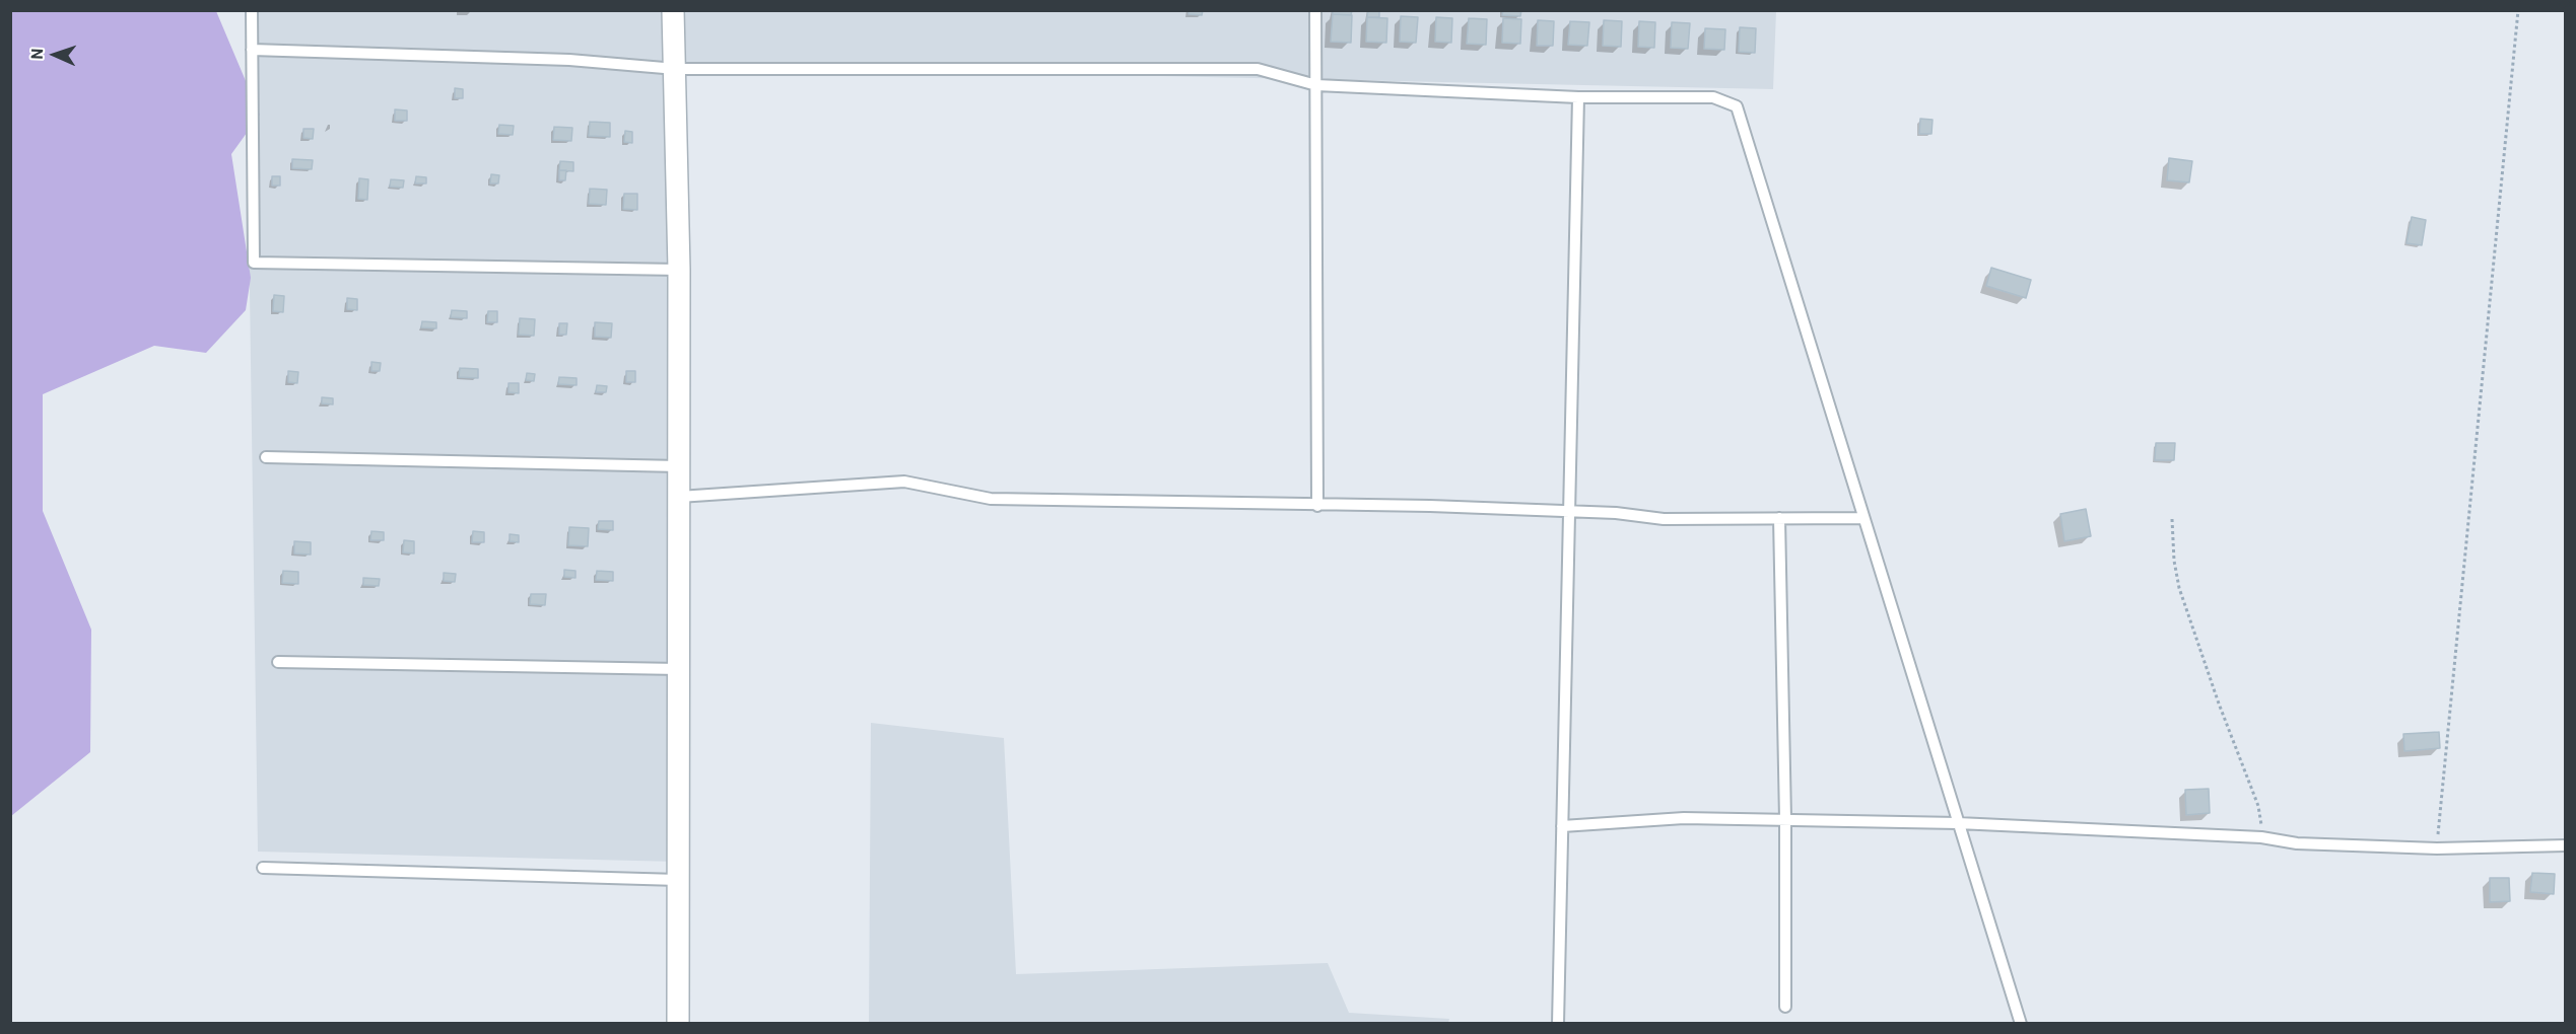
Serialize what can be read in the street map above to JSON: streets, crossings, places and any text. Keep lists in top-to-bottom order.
{
  "north": "left"
}
